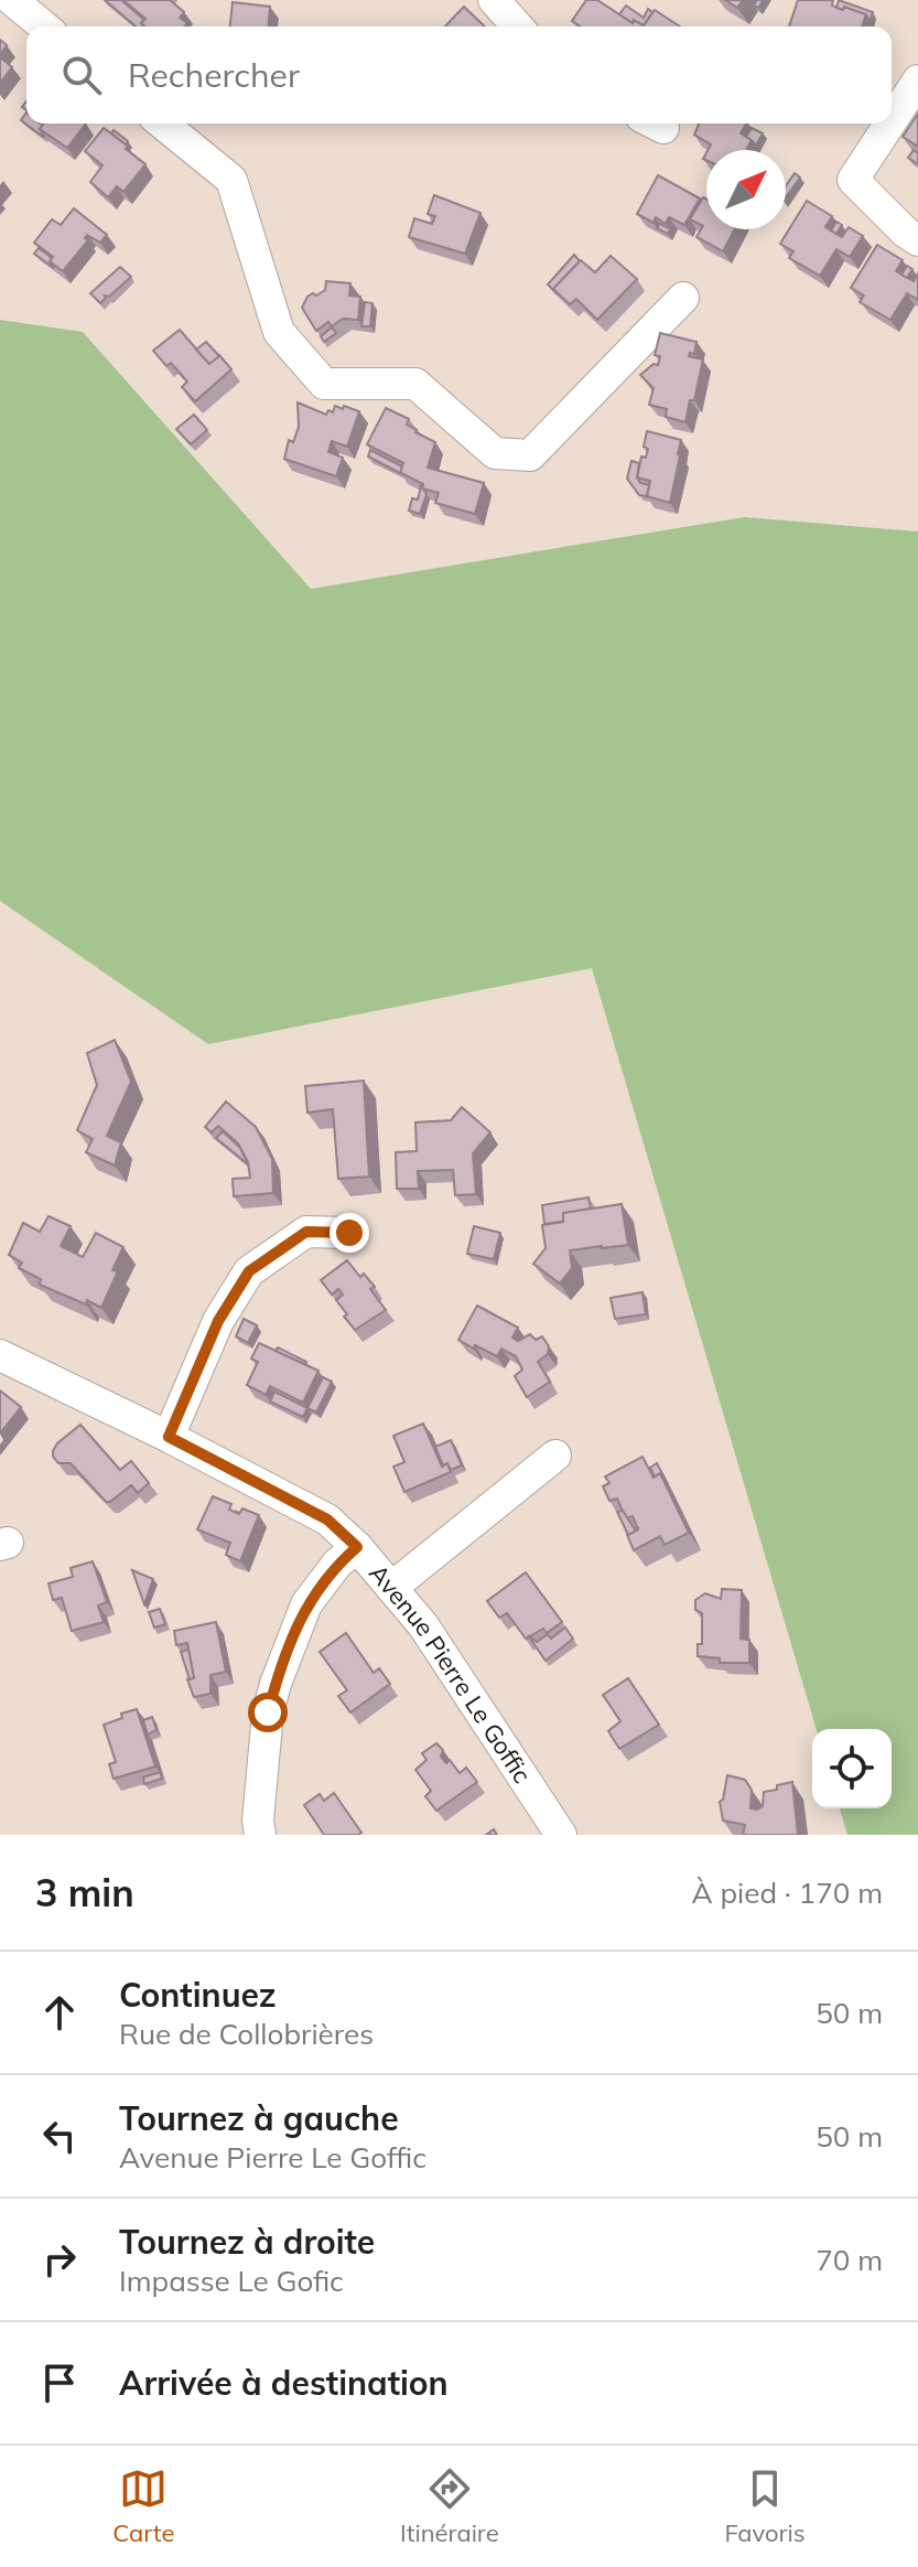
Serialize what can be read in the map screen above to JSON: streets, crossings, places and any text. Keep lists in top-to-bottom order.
{
  "streets": {
    "street": ["Avenue Pierre Le Goffic"]
  },
  "north": "top right",
  "page": {
    "search": "Rechercher",
    "heading": ["3 min", "À pied · 170 m"],
    "list": [
      ["Continuez", "Rue de Collobrières", "50 m"],
      ["Tournez à gauche", "Avenue Pierre Le Goffic", "50 m"],
      ["Tournez à droite", "Impasse Le Gofic", "70 m"],
      "Arrivée à destination"
    ],
    "nav": ["Carte", "Itinéraire", "Favoris"]
  }
}
